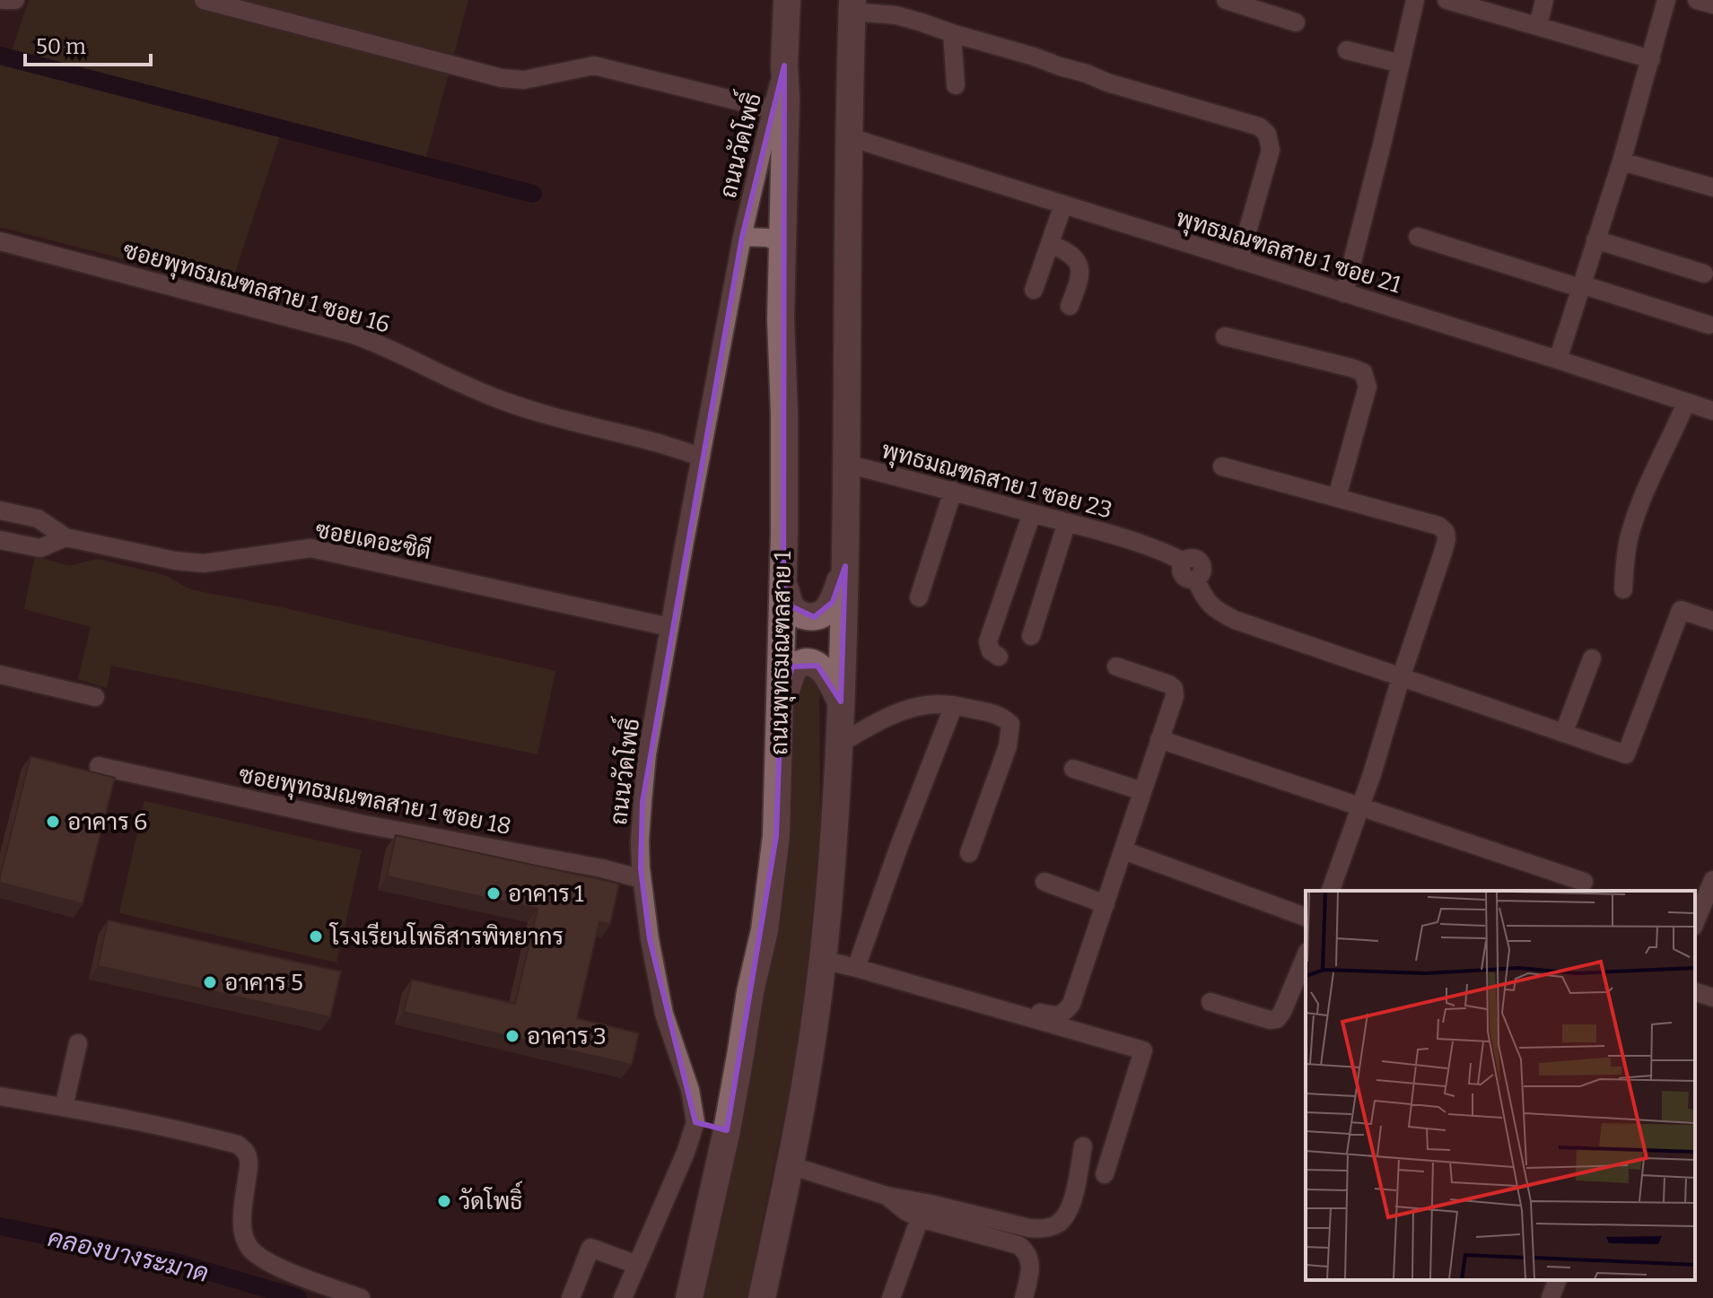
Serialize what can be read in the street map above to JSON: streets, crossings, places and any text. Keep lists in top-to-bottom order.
{
  "streets": {
    "main road": ["ถนนพุทธมณฑลสาย 1"],
    "street": [
      "ถนนวัดโพธิ์",
      "พุทธมณฑลสาย 1 ซอย 21",
      "ซอยพุทธมณฑลสาย 1 ซอย 16",
      "พุทธมณฑลสาย 1 ซอย 23",
      "ซอยเดอะซิตี",
      "ซอยพุทธมณฑลสาย 1 ซอย 18"
    ]
  },
  "crossings": [
    ["ถนนวัดโพธิ์", "ซอยพุทธมณฑลสาย 1 ซอย 16"],
    ["ถนนวัดโพธิ์", "ซอยเดอะซิตี"],
    ["ถนนวัดโพธิ์", "ถนนพุทธมณฑลสาย 1"],
    ["ถนนวัดโพธิ์", "ซอยพุทธมณฑลสาย 1 ซอย 18"]
  ],
  "water": ["คลองบางระมาด"],
  "places": [
    "อาคาร 6",
    "อาคาร 1",
    "โรงเรียนโพธิสารพิทยากร",
    "อาคาร 5",
    "อาคาร 3",
    "วัดโพธิ์"
  ],
  "scale_bar": "50 m"
}
